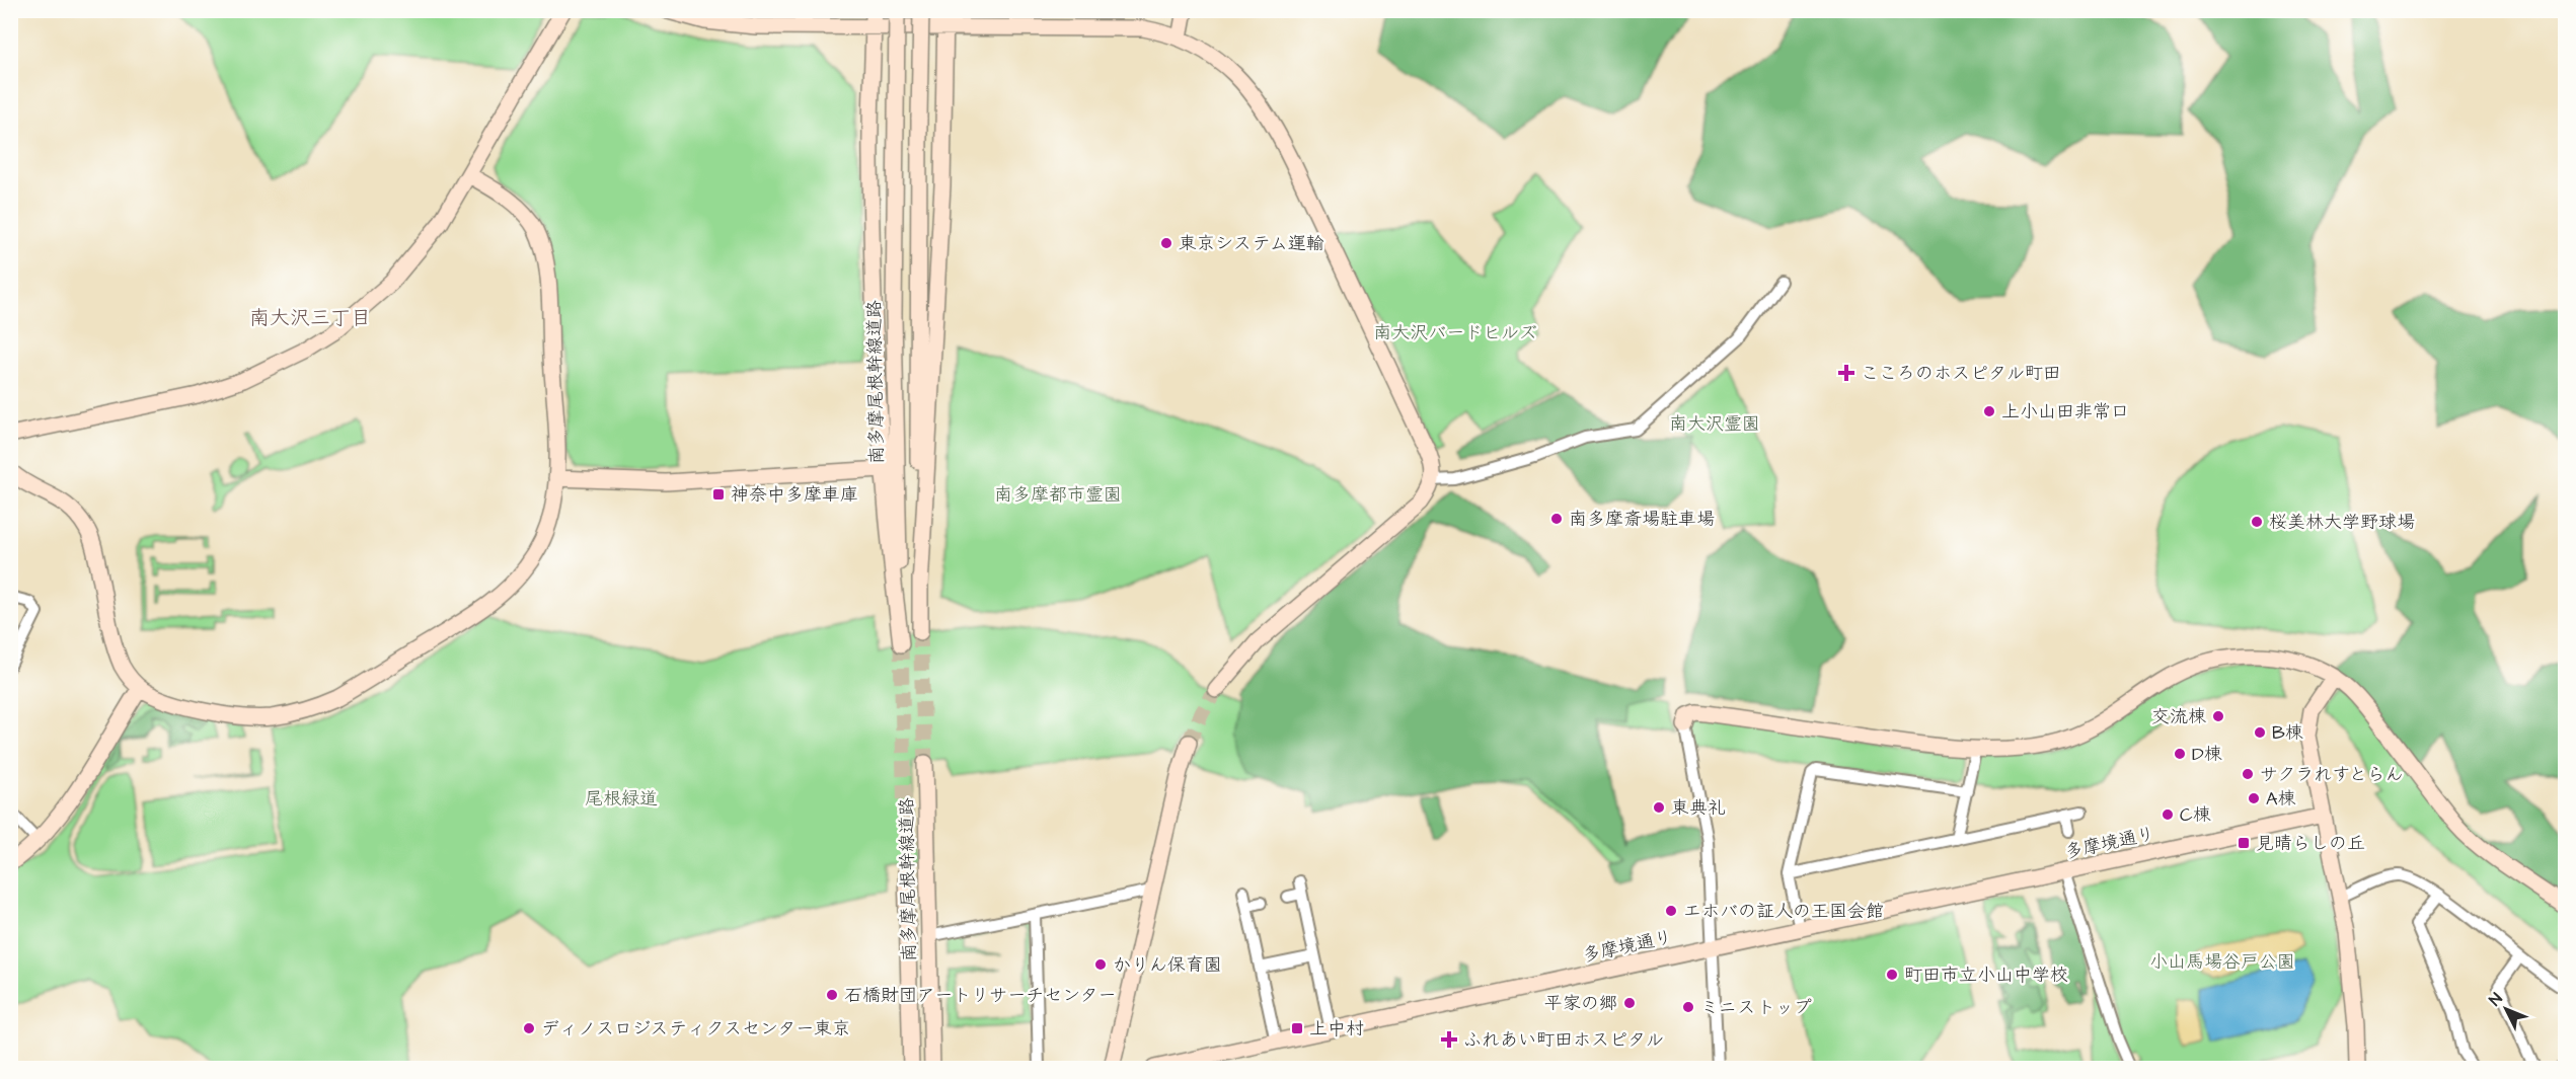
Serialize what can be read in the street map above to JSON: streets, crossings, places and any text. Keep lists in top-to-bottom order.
{
  "streets": {
    "street": ["南多摩尾根幹線道路", "多摩境通り"]
  },
  "districts": ["南大沢三丁目"],
  "parks": [
    "南大沢バードヒルズ",
    "南大沢霊園",
    "南多摩都市霊園",
    "尾根緑道",
    "小山馬場谷戸公園"
  ],
  "places": {
    "other": [
      "東京システム運輸",
      "上小山田非常口",
      "南多摩斎場駐車場",
      "桜美林大学野球場",
      "交流棟",
      "B棟",
      "D棟",
      "サクラれすとらん",
      "A棟",
      "東典礼",
      "C棟",
      "エホバの証人の王国会館",
      "かりん保育園",
      "町田市立小山中学校",
      "石橋財団アートリサーチセンター",
      "平家の郷",
      "ミニストップ",
      "ディノスロジスティクスセンター東京"
    ],
    "health": ["こころのホスピタル町田", "ふれあい町田ホスピタル"],
    "transit": ["神奈中多摩車庫", "見晴らしの丘", "上中村"]
  },
  "north": "top left"
}
